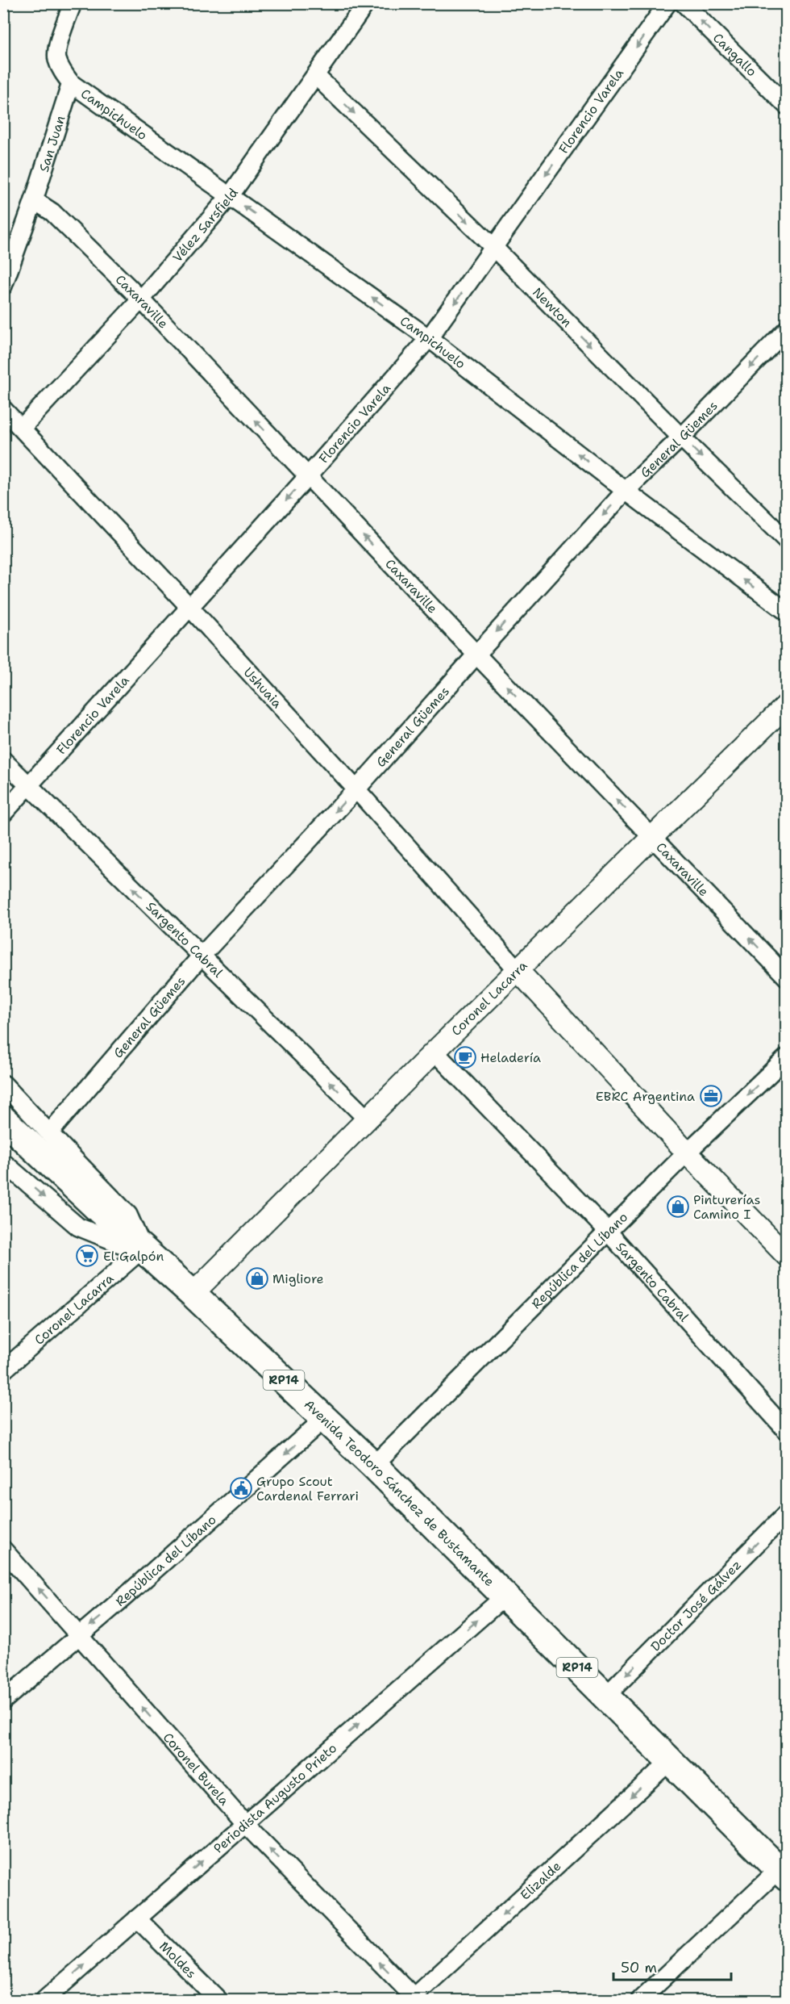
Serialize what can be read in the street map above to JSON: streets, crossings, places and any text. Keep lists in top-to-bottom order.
{
  "streets": {
    "main road": ["RP14", "Avenida Teodoro Sánchez de Bustamante"],
    "street": [
      "Cangallo",
      "Florencio Varela",
      "Campichuelo",
      "San Juan",
      "Vélez Sarsfield",
      "Caxaraville",
      "Newton",
      "General Güemes",
      "Ushuaia",
      "Sargento Cabral",
      "Coronel Lacarra",
      "República del Líbano",
      "Doctor José Gálvez",
      "Coronel Burela",
      "Periodista Augusto Prieto",
      "Elizalde",
      "Moldes"
    ]
  },
  "crossings": [
    ["Florencio Varela", "Campichuelo"],
    ["Florencio Varela", "Caxaraville"],
    ["Florencio Varela", "Newton"],
    ["Florencio Varela", "Ushuaia"],
    ["Florencio Varela", "Sargento Cabral"],
    ["Campichuelo", "San Juan"],
    ["Campichuelo", "Vélez Sarsfield"],
    ["Campichuelo", "General Güemes"],
    ["San Juan", "Caxaraville"],
    ["Vélez Sarsfield", "Caxaraville"],
    ["Vélez Sarsfield", "Newton"],
    ["Vélez Sarsfield", "Ushuaia"],
    ["Caxaraville", "General Güemes"],
    ["Caxaraville", "Coronel Lacarra"],
    ["Newton", "General Güemes"],
    ["General Güemes", "Ushuaia"],
    ["General Güemes", "Sargento Cabral"],
    ["Ushuaia", "Coronel Lacarra"],
    ["Sargento Cabral", "Coronel Lacarra"],
    ["Sargento Cabral", "República del Líbano"],
    ["Coronel Lacarra", "Avenida Teodoro Sánchez de Bustamante"],
    ["República del Líbano", "Avenida Teodoro Sánchez de Bustamante"],
    ["República del Líbano", "Coronel Burela"],
    ["Avenida Teodoro Sánchez de Bustamante", "Doctor José Gálvez"],
    ["Avenida Teodoro Sánchez de Bustamante", "Periodista Augusto Prieto"],
    ["Avenida Teodoro Sánchez de Bustamante", "Elizalde"],
    ["Coronel Burela", "Periodista Augusto Prieto"],
    ["Coronel Burela", "Elizalde"],
    ["Periodista Augusto Prieto", "Moldes"]
  ],
  "one_way": [
    "Cangallo",
    "Florencio Varela",
    "Campichuelo",
    "Caxaraville",
    "Newton",
    "General Güemes",
    "Sargento Cabral",
    "República del Líbano",
    "Doctor José Gálvez",
    "Coronel Burela",
    "Periodista Augusto Prieto",
    "Elizalde"
  ],
  "places": {
    "cafe": ["Heladería"],
    "office": ["EBRC Argentina"],
    "shop": ["Pinturerías Camino I", "Migliore"],
    "supermarket": ["El Galpón"],
    "public building": ["Grupo Scout Cardenal Ferrari"]
  },
  "scale_bar": "50 m"
}
